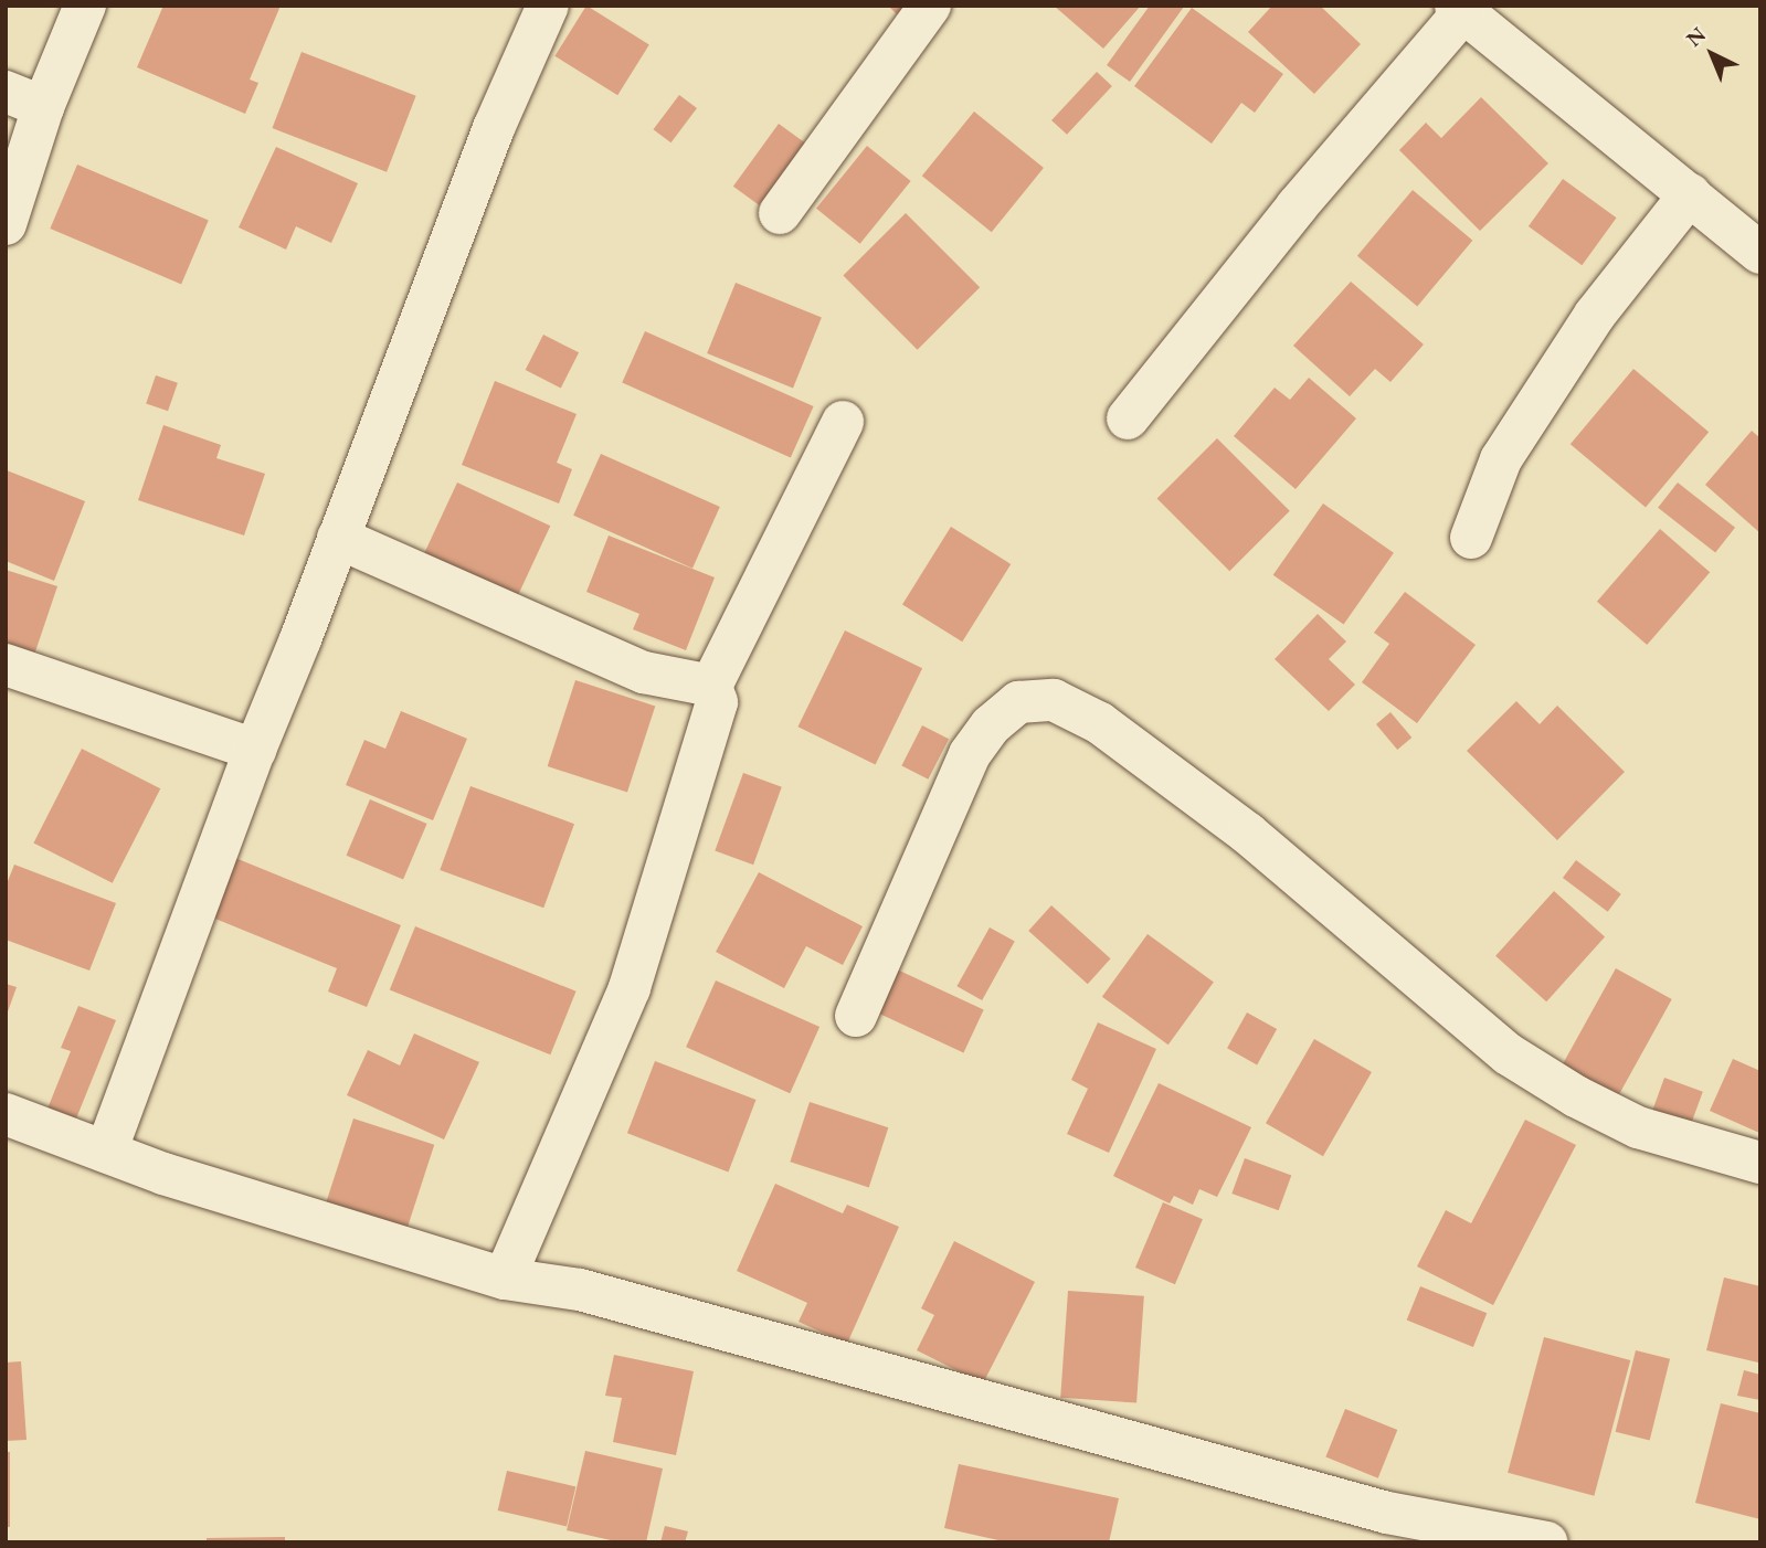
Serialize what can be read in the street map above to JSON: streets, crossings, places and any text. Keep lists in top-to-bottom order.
{
  "north": "top left"
}
